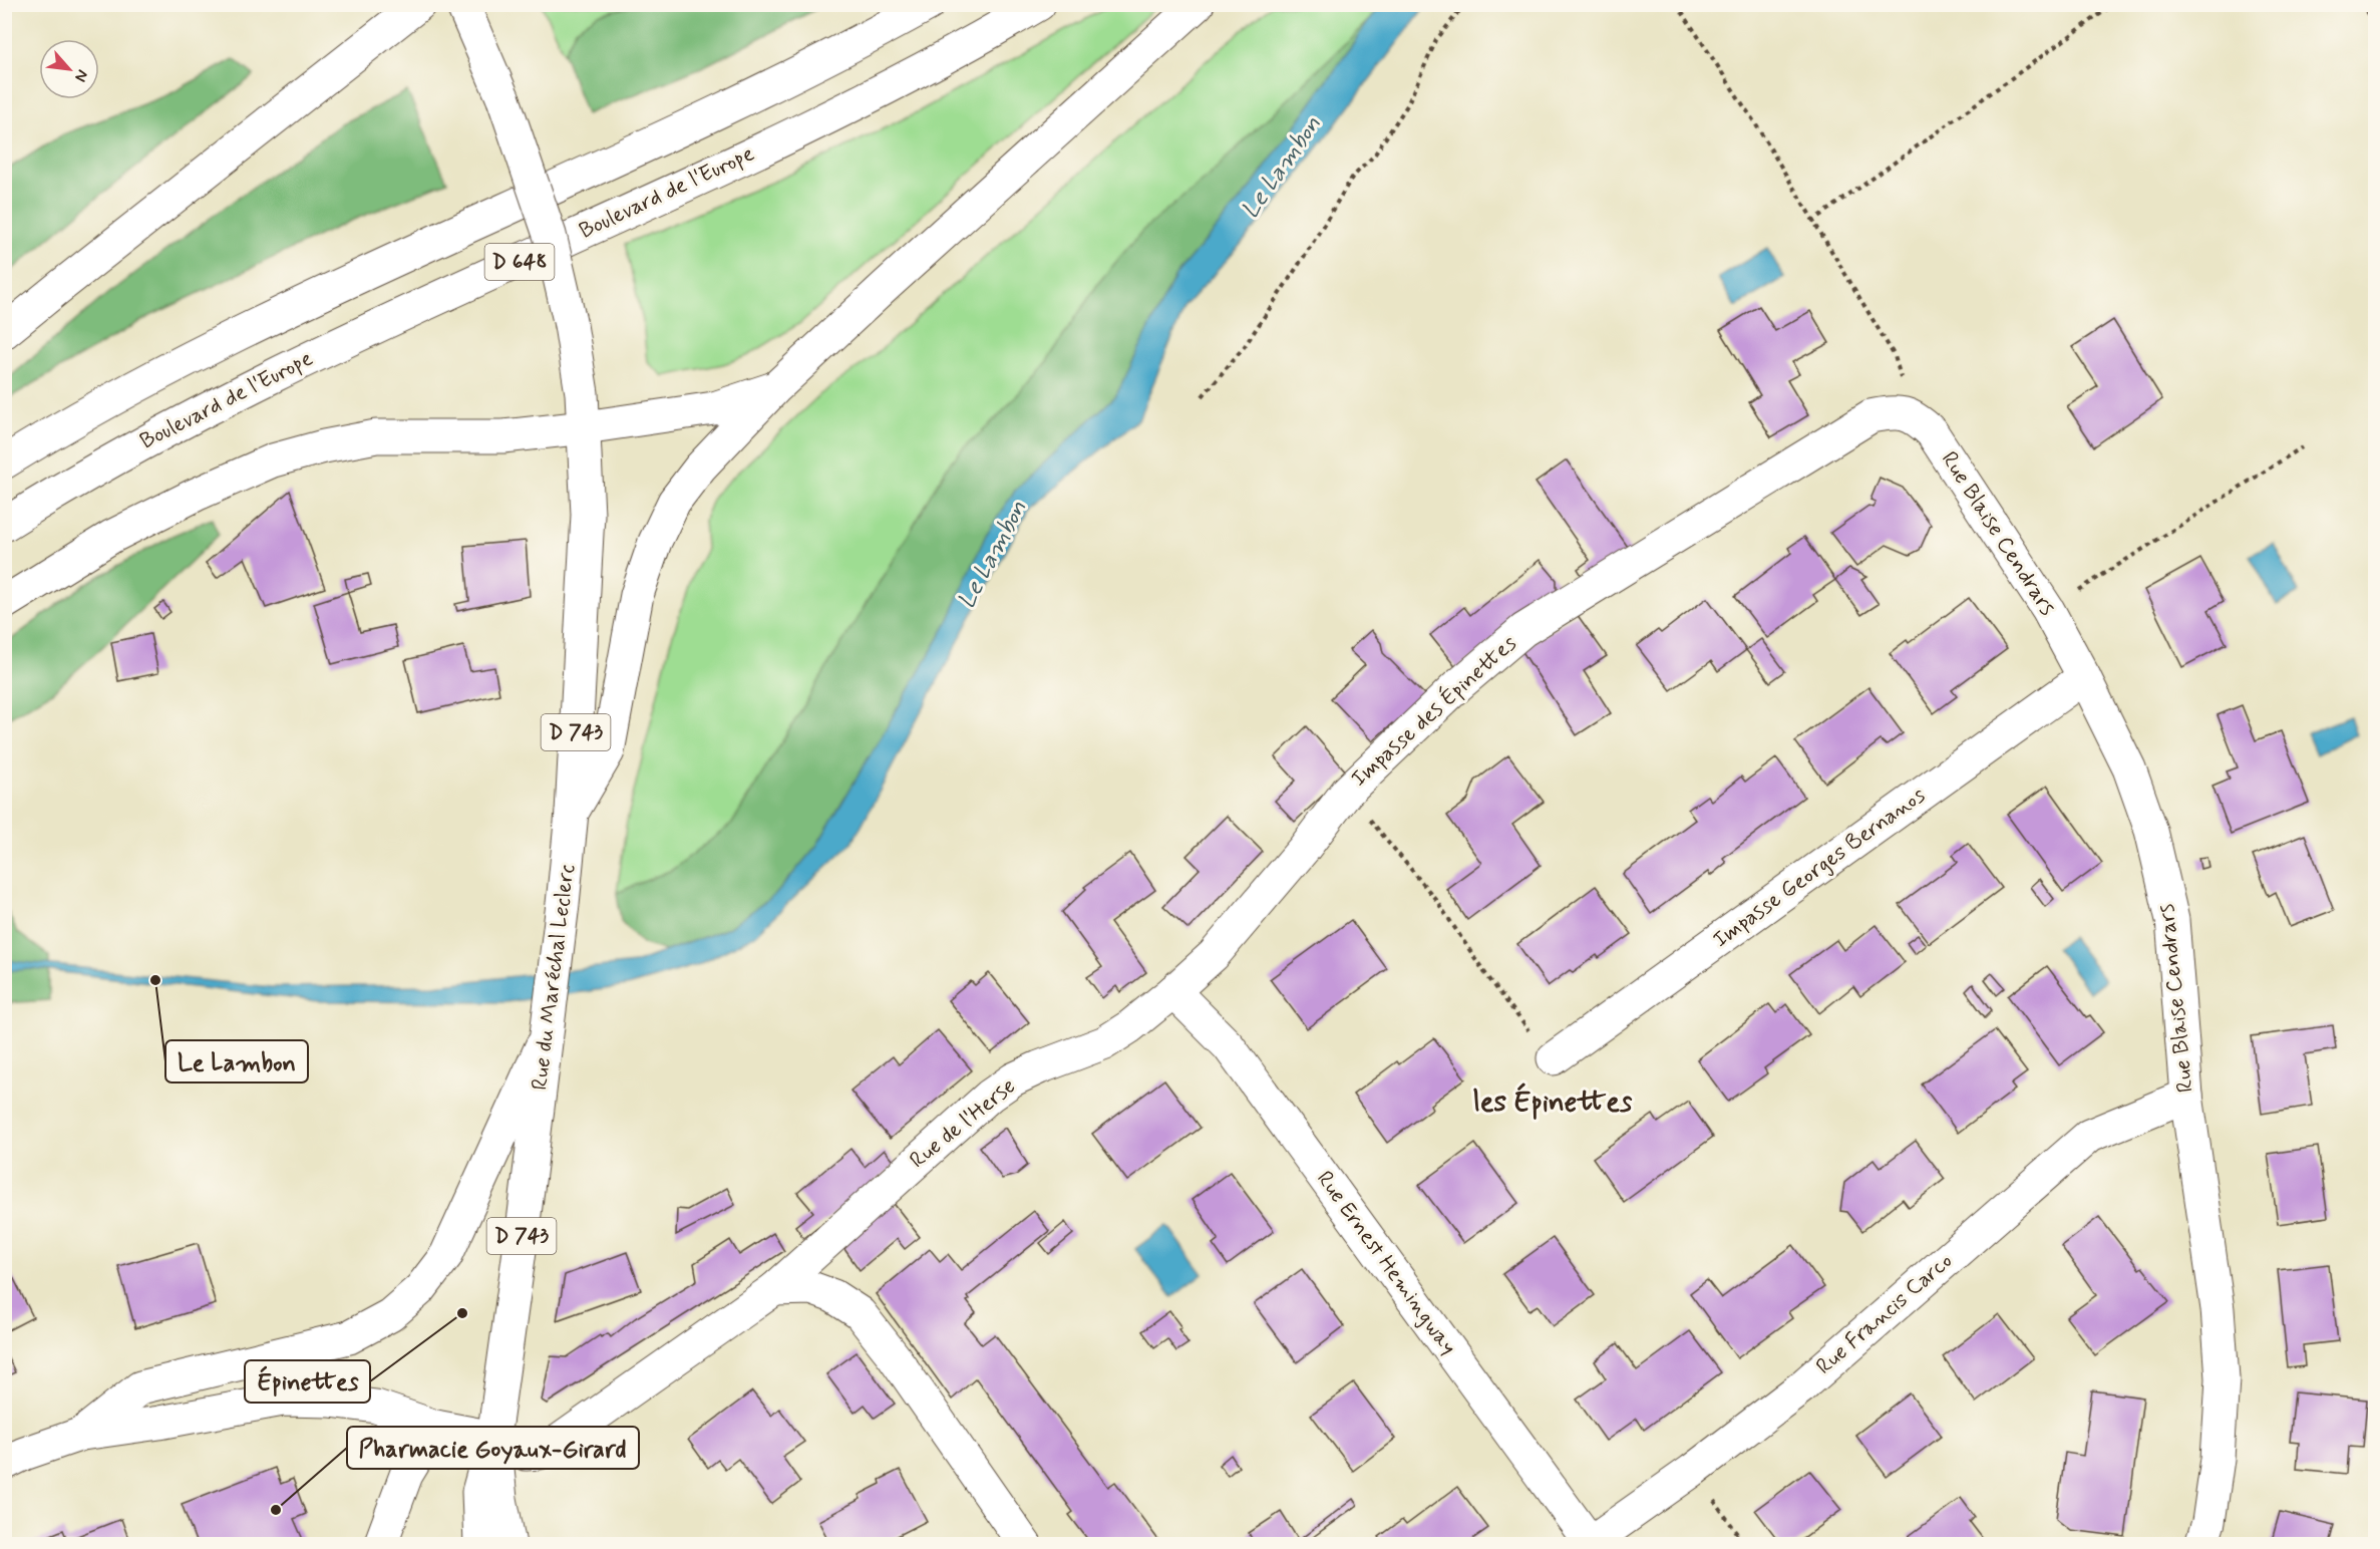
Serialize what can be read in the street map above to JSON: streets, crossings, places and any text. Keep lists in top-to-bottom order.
{
  "streets": {
    "main road": [
      "Boulevard de l'Europe",
      "D 648",
      "Rue Blaise Cendrars",
      "Impasse des Épinettes",
      "D 743",
      "Impasse Georges Bernanos",
      "Rue du Maréchal Leclerc",
      "Rue de l'Herse",
      "Rue Ernest Hemingway",
      "Rue Francis Carco"
    ]
  },
  "crossings": [
    ["Rue Blaise Cendrars", "Impasse des Épinettes"],
    ["Rue Blaise Cendrars", "Impasse Georges Bernanos"],
    ["Rue Blaise Cendrars", "Rue Francis Carco"],
    ["Impasse des Épinettes", "Rue de l'Herse"],
    ["Impasse des Épinettes", "Rue Ernest Hemingway"],
    ["Rue du Maréchal Leclerc", "Rue de l'Herse"],
    ["Rue de l'Herse", "Rue Ernest Hemingway"],
    ["Rue Ernest Hemingway", "Rue Francis Carco"]
  ],
  "districts": ["les Épinettes"],
  "water": ["Le Lambon"],
  "places": ["Le Lambon", "Épinettes", "Pharmacie Goyaux-Girard"],
  "north": "bottom right"
}
